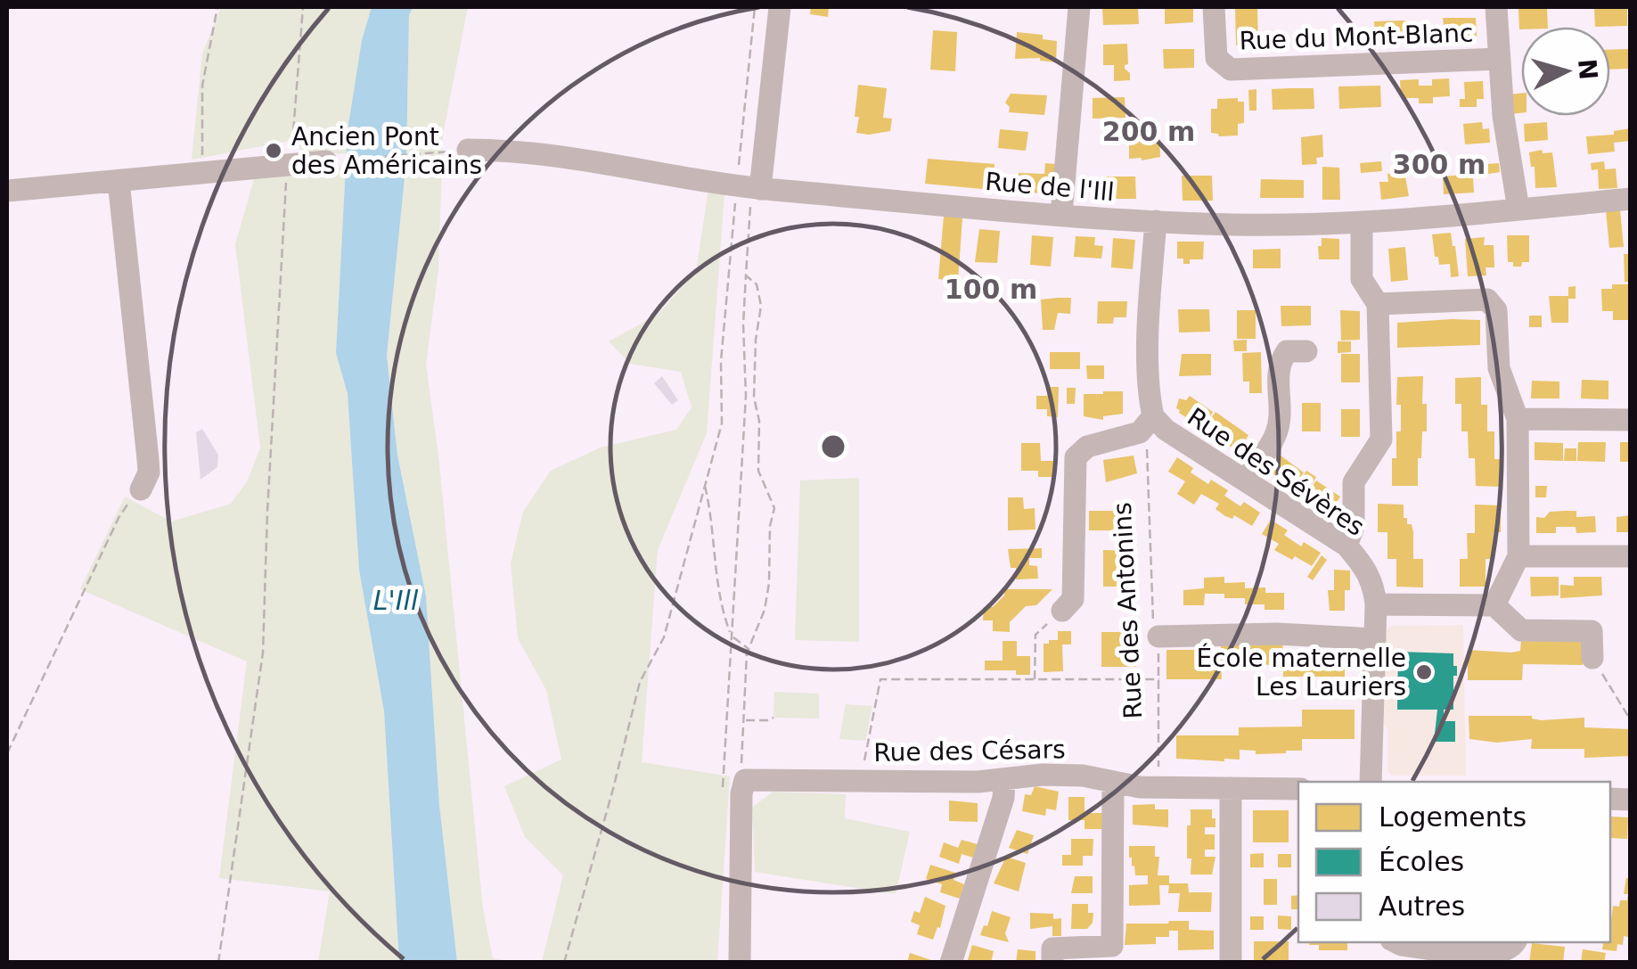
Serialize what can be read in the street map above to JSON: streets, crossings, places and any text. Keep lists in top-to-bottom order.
{
  "streets": {
    "street": [
      "Rue du Mont-Blanc",
      "Rue de l'Ill",
      "Rue des Sévères",
      "Rue des Césars"
    ],
    "path": ["Rue des Antonins"]
  },
  "crossings": [
    ["Rue des Sévères", "Rue des Antonins"],
    ["Rue des Antonins", "Rue des Césars"]
  ],
  "water": ["L'Ill"],
  "places": ["Ancien Pont des Américains", "École maternelle Les Lauriers"],
  "legend": ["Logements", "Écoles", "Autres"],
  "north": "right",
  "rings": ["200 m", "300 m", "100 m"]
}
